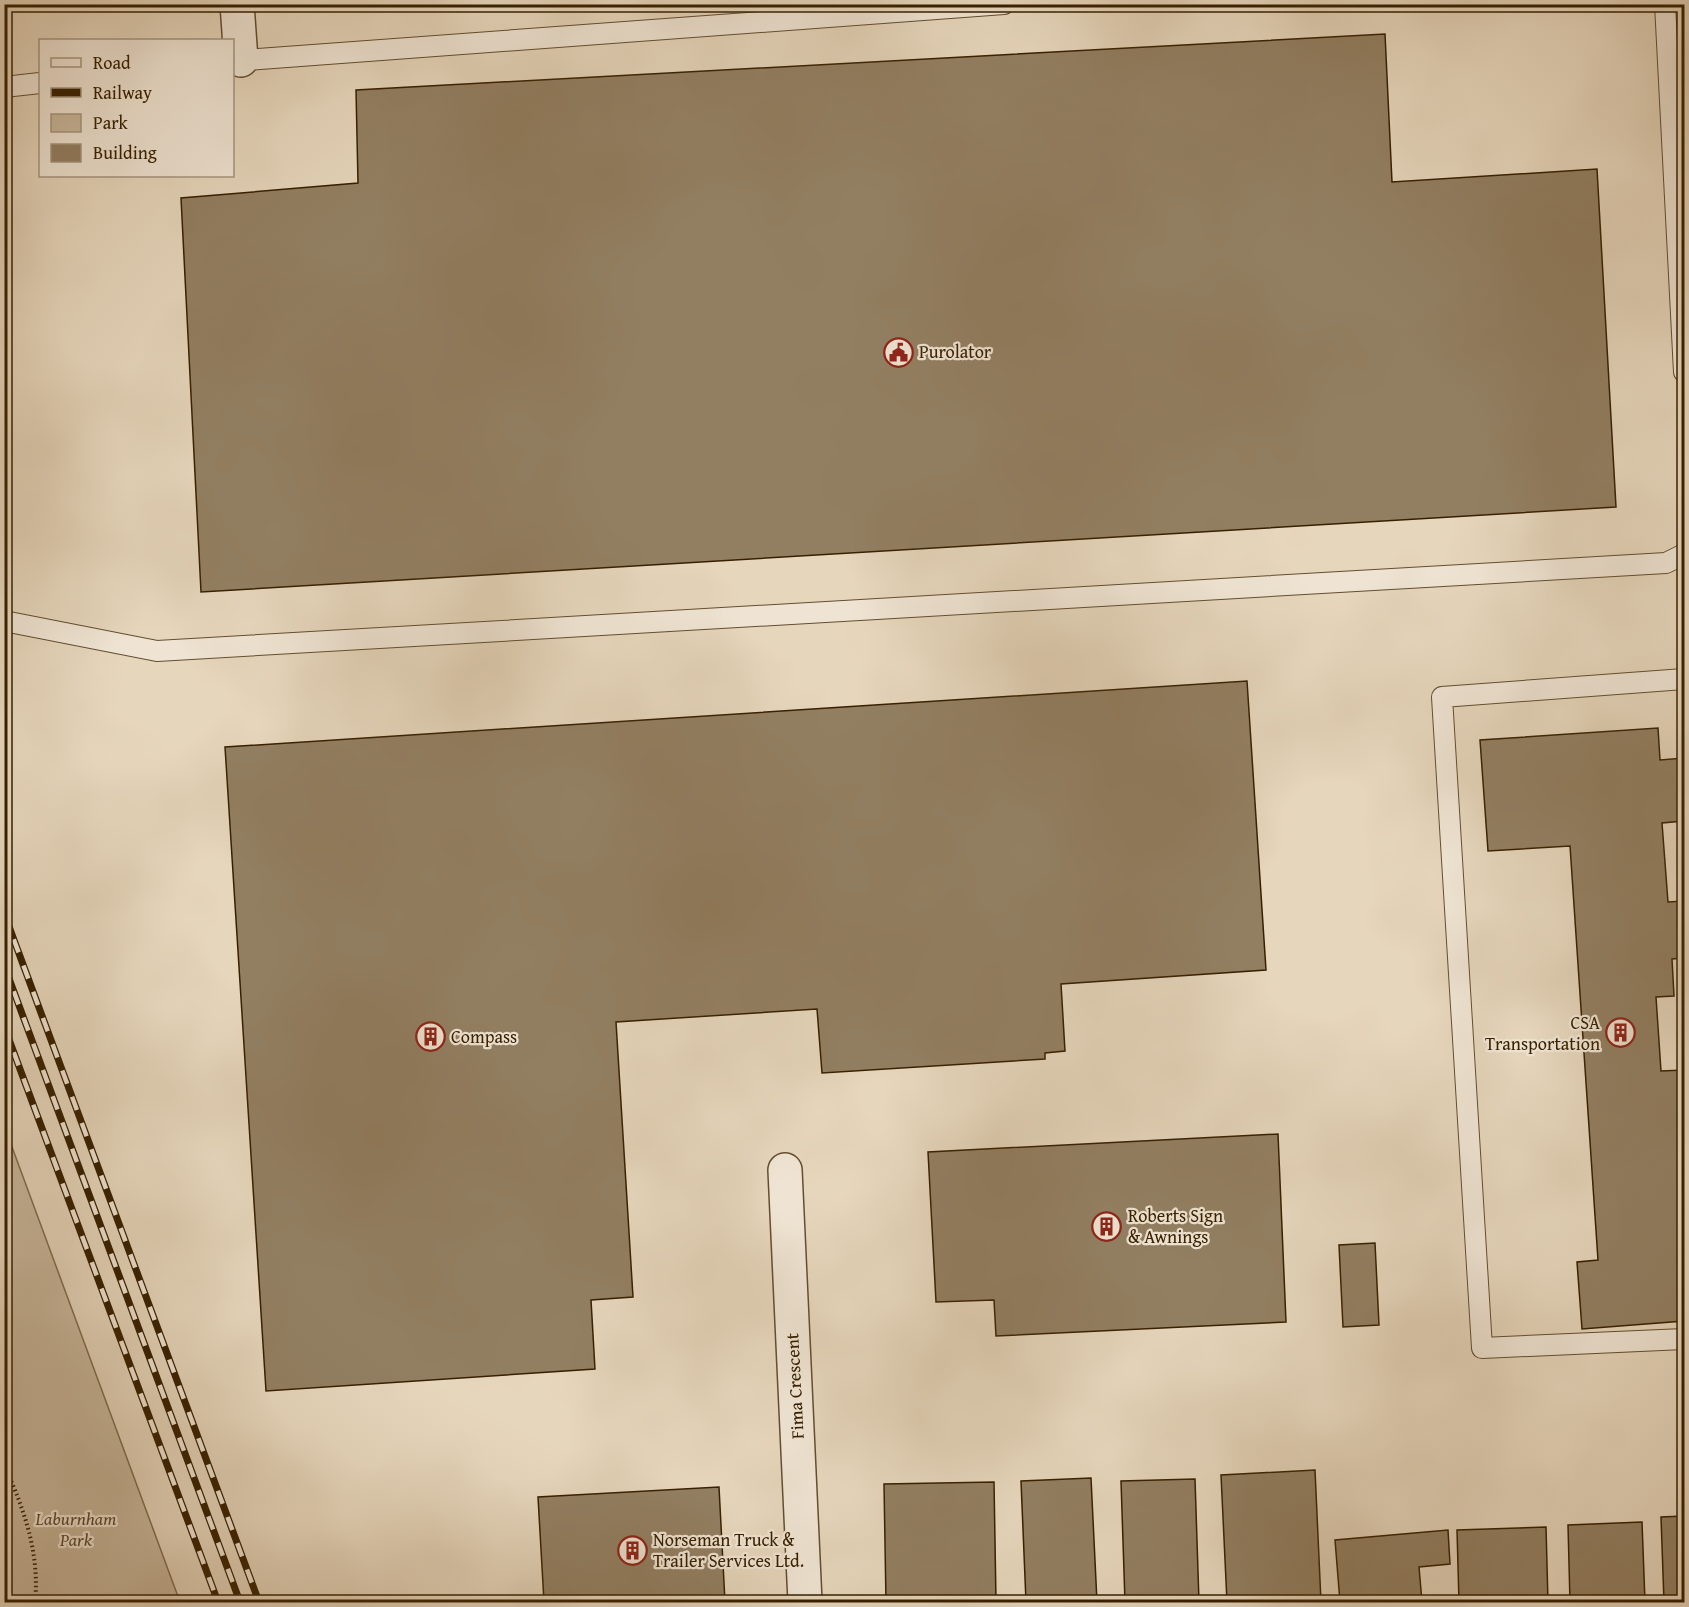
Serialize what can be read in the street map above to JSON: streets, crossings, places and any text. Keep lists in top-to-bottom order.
{
  "streets": {
    "street": ["Fima Crescent"]
  },
  "parks": ["Laburnham Park"],
  "places": {
    "public building": ["Purolator"],
    "building": [
      "CSA Transportation",
      "Compass",
      "Roberts Sign & Awnings",
      "Norseman Truck & Trailer Services Ltd."
    ]
  },
  "legend": [
    "Road",
    "Railway",
    "Park",
    "Building"
  ]
}
